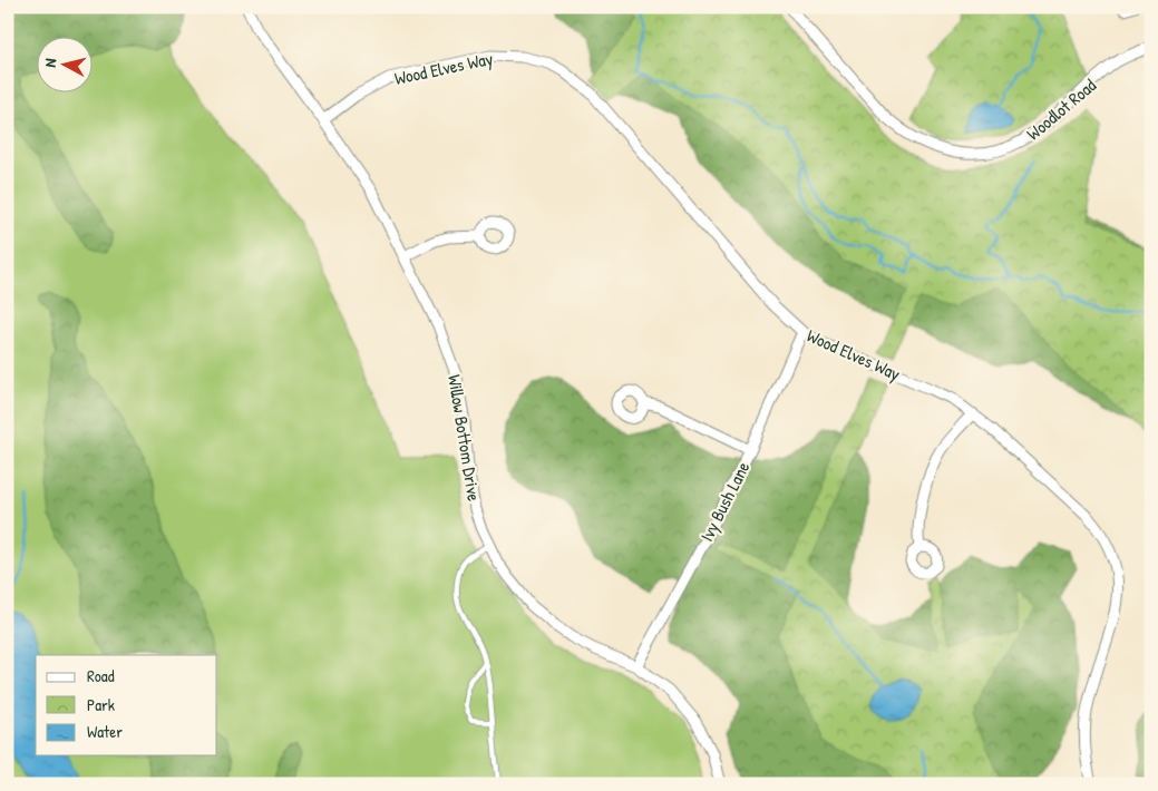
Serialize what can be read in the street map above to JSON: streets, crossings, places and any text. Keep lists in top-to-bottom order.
{
  "streets": {
    "street": [
      "Wood Elves Way",
      "Woodlot Road",
      "Willow Bottom Drive",
      "Ivy Bush Lane"
    ]
  },
  "crossings": [
    ["Wood Elves Way", "Willow Bottom Drive"],
    ["Wood Elves Way", "Ivy Bush Lane"],
    ["Willow Bottom Drive", "Ivy Bush Lane"]
  ],
  "legend": ["Road", "Park", "Water"],
  "north": "left"
}
